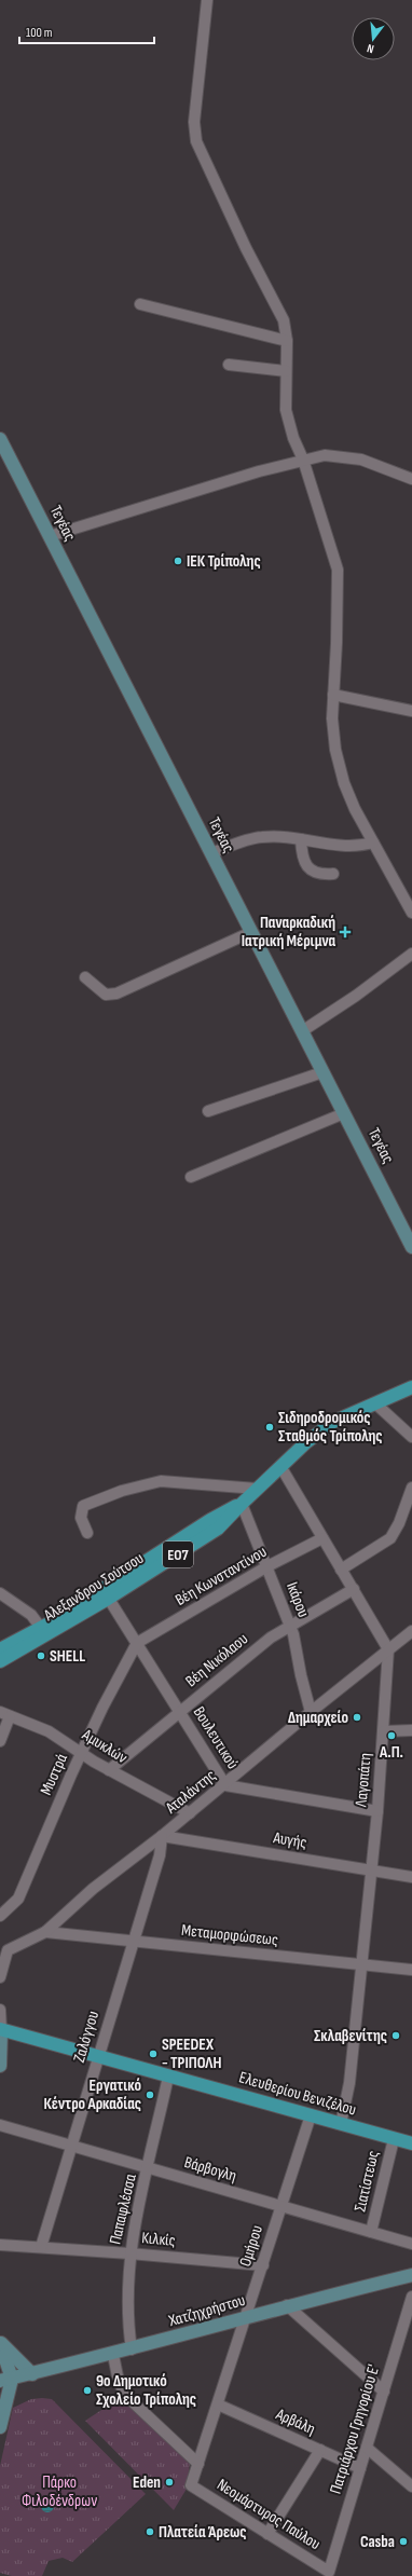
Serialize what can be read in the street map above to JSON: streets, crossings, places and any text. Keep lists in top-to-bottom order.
{
  "streets": {
    "main road": [
      "Τεγέας",
      "ΕΟ7",
      "Αλεξανδρου Σούτσου",
      "Ελευθερίου Βενιζέλου",
      "Χατζηχρήστου"
    ],
    "street": [
      "Βέη Κωνσταντίνου",
      "Ικάρου",
      "Βέη Νικόλαου",
      "Βουλευτικού",
      "Αμυκλών",
      "Μυστρά",
      "Λαγοπάτη",
      "Αταλάντης",
      "Αυγής",
      "Μεταμορφώσεως",
      "Ζαλόγγου",
      "Βάρβογλη",
      "Σιατίστεως",
      "Παπαφλέσσα",
      "Κιλκίς",
      "Ομήρου",
      "Αρβάλη",
      "Πατριάρχου Γρηγορίου Ε'",
      "Νεομάρτυρος Παύλου"
    ]
  },
  "crossings": [
    ["Βέη Κωνσταντίνου", "Ικάρου"],
    ["Βέη Κωνσταντίνου", "Βουλευτικού"],
    ["Βέη Κωνσταντίνου", "Μυστρά"],
    ["Αλεξανδρου Σούτσου", "Ικάρου"],
    ["Αλεξανδρου Σούτσου", "Βουλευτικού"],
    ["Ικάρου", "Βέη Νικόλαου"],
    ["Ικάρου", "Αταλάντης"],
    ["Βέη Νικόλαου", "Βουλευτικού"],
    ["Βέη Νικόλαου", "Αμυκλών"],
    ["Βουλευτικού", "Μυστρά"],
    ["Βουλευτικού", "Λαγοπάτη"],
    ["Βουλευτικού", "Αταλάντης"],
    ["Αμυκλών", "Μυστρά"],
    ["Αμυκλών", "Αταλάντης"],
    ["Λαγοπάτη", "Αταλάντης"],
    ["Λαγοπάτη", "Αυγής"],
    ["Λαγοπάτη", "Μεταμορφώσεως"],
    ["Λαγοπάτη", "Ελευθερίου Βενιζέλου"],
    ["Αταλάντης", "Αυγής"],
    ["Αταλάντης", "Μεταμορφώσεως"],
    ["Αταλάντης", "Ζαλόγγου"],
    ["Αυγής", "Ζαλόγγου"],
    ["Μεταμορφώσεως", "Ζαλόγγου"],
    ["Ζαλόγγου", "Ελευθερίου Βενιζέλου"],
    ["Ζαλόγγου", "Βάρβογλη"],
    ["Ζαλόγγου", "Κιλκίς"],
    ["Ελευθερίου Βενιζέλου", "Σιατίστεως"],
    ["Ελευθερίου Βενιζέλου", "Παπαφλέσσα"],
    ["Ελευθερίου Βενιζέλου", "Ομήρου"],
    ["Βάρβογλη", "Σιατίστεως"],
    ["Βάρβογλη", "Παπαφλέσσα"],
    ["Βάρβογλη", "Ομήρου"],
    ["Παπαφλέσσα", "Κιλκίς"],
    ["Παπαφλέσσα", "Χατζηχρήστου"],
    ["Κιλκίς", "Ομήρου"],
    ["Ομήρου", "Χατζηχρήστου"],
    ["Ομήρου", "Αρβάλη"],
    ["Ομήρου", "Νεομάρτυρος Παύλου"],
    ["Αρβάλη", "Πατριάρχου Γρηγορίου Ε'"],
    ["Πατριάρχου Γρηγορίου Ε'", "Νεομάρτυρος Παύλου"]
  ],
  "parks": ["Πάρκο Φιλοδένδρων"],
  "places": {
    "other": [
      "ΙΕΚ Τρίπολης",
      "Σιδηροδρομικός Σταθμός Τρίπολης",
      "SHELL",
      "Δημαρχείο",
      "Α.Π.",
      "Σκλαβενίτης",
      "SPEEDEX - ΤΡΙΠΟΛΗ",
      "Εργατικό Κέντρο Αρκαδίας",
      "9ο Δημοτικό Σχολείο Τρίπολης",
      "Eden",
      "Πλατεία Άρεως",
      "Casba"
    ],
    "health": ["Παναρκαδική Ιατρική Μέριμνα"]
  },
  "scale_bar": "100 m",
  "north": "bottom"
}
